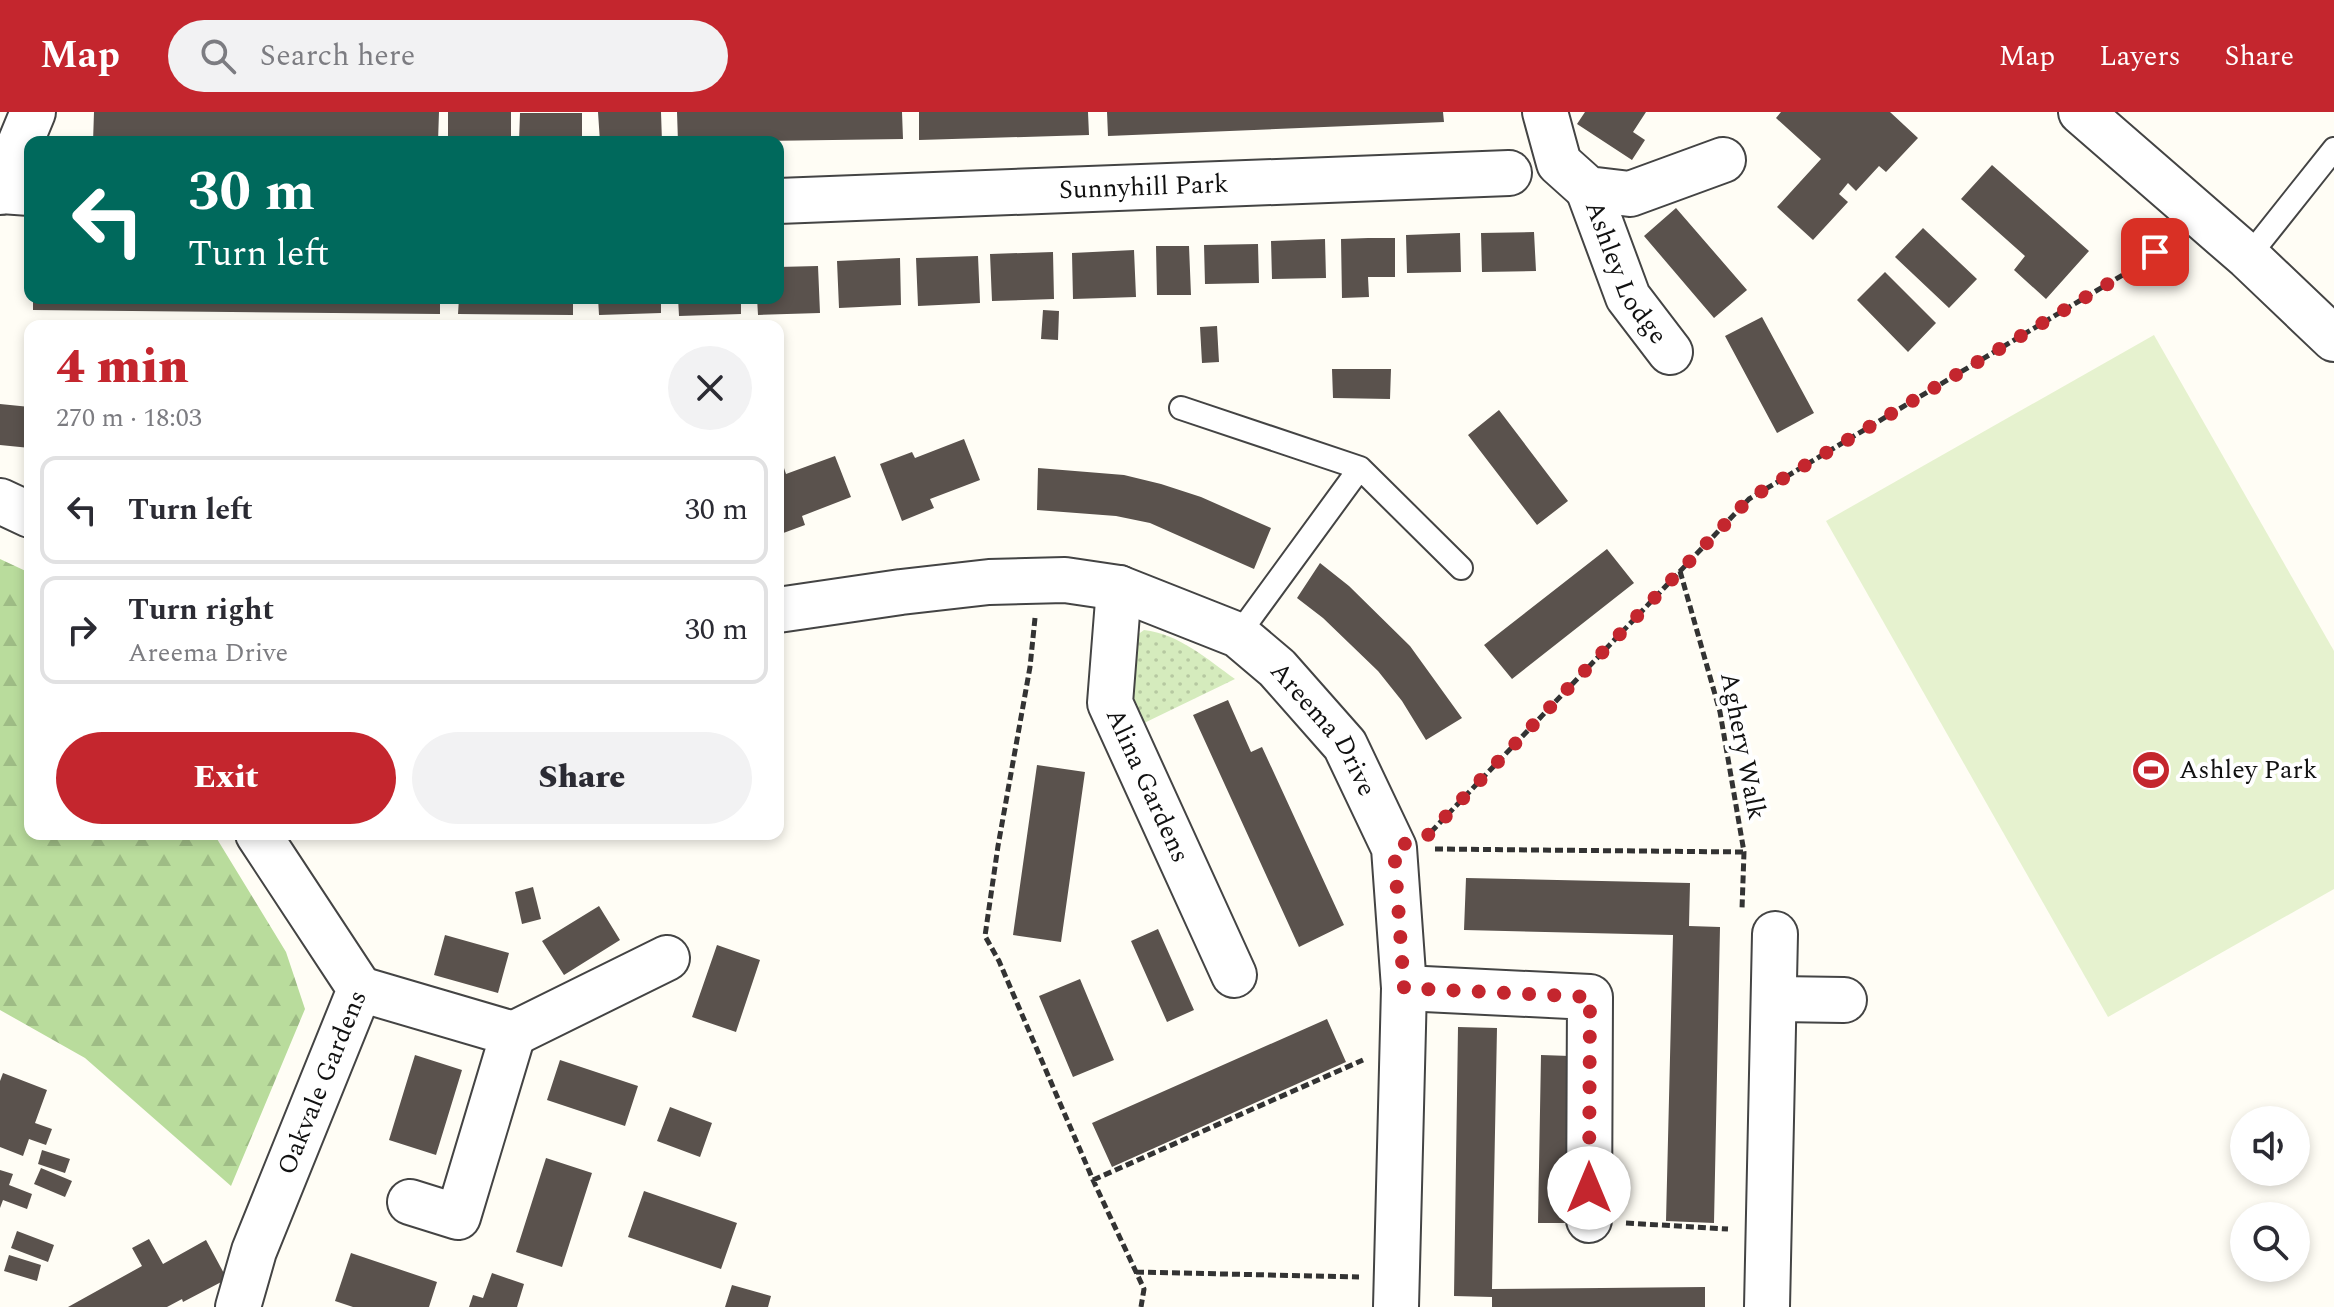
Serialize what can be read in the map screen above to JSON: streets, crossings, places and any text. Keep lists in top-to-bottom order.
{
  "streets": {
    "street": [
      "Sunnyhill Park",
      "Ashley Lodge",
      "Areema Drive",
      "Alina Gardens",
      "Oakvale Gardens"
    ],
    "path": ["Aghery Walk"]
  },
  "crossings": [
    ["Areema Drive", "Alina Gardens"]
  ],
  "places": {
    "sports": ["Ashley Park"]
  },
  "page": {
    "header": "Map",
    "search": "Search here",
    "nav": ["Map", "Layers", "Share"],
    "turn": ["30 m", "Turn left"],
    "heading": ["4 min", "270 m · 18:03"],
    "list": [
      {
        "name": "Turn left",
        "value": "30 m"
      },
      {
        "name": "Turn right",
        "note": "Areema Drive",
        "value": "30 m"
      }
    ],
    "buttons": ["Exit", "Share"]
  }
}
